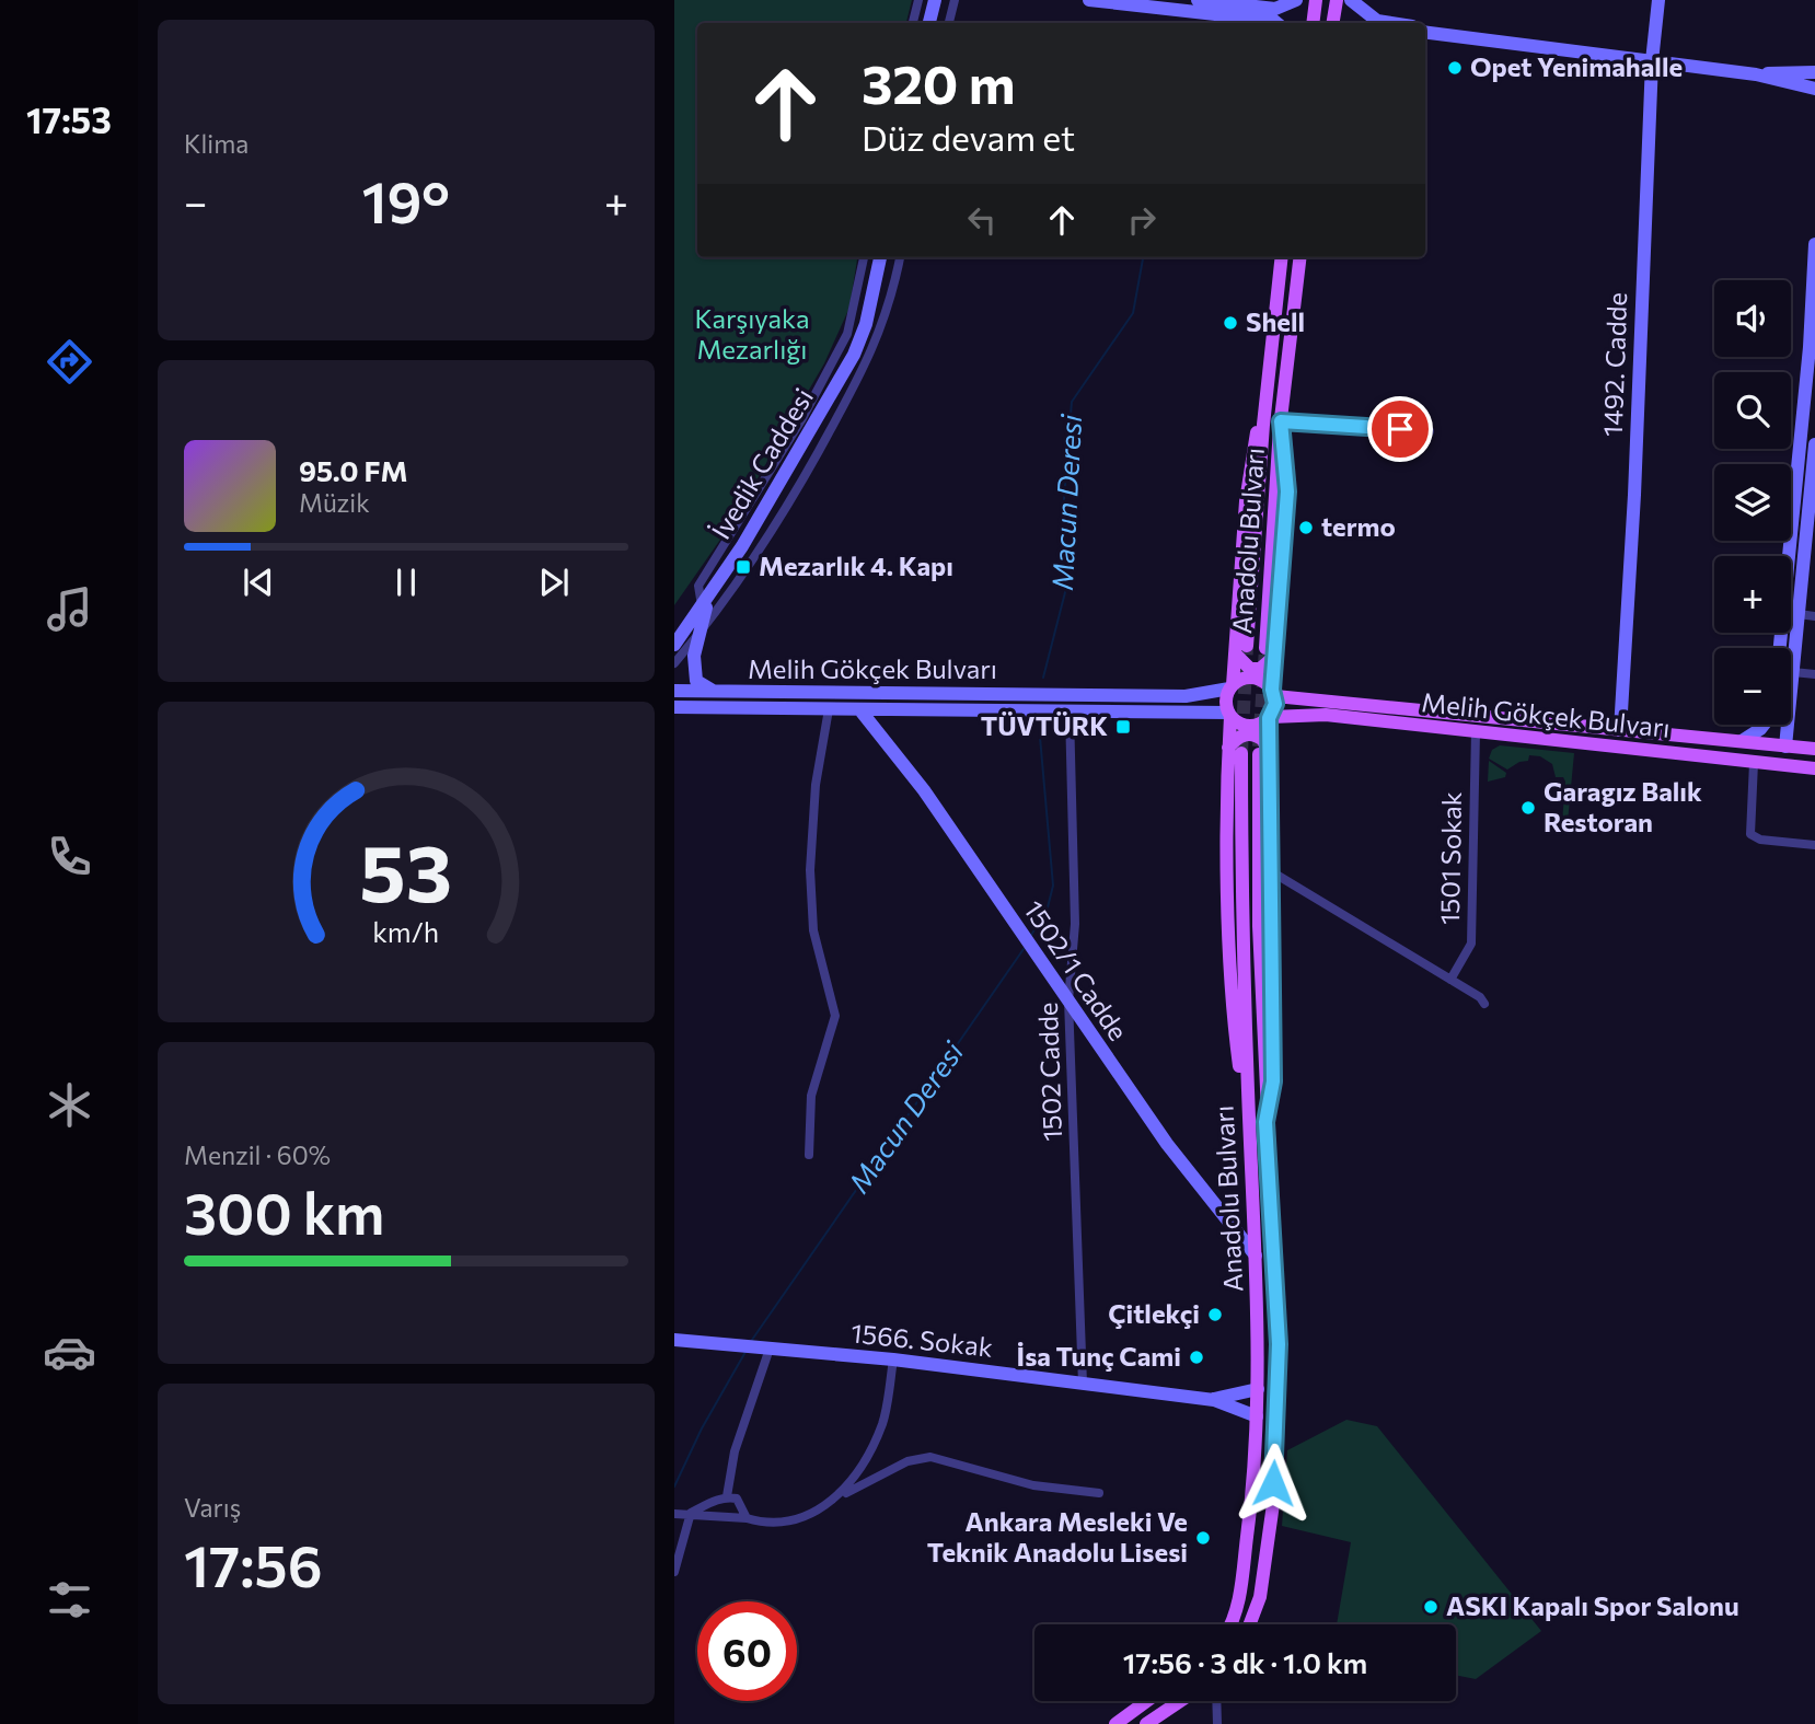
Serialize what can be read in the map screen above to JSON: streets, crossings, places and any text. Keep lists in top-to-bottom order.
{
  "streets": {
    "main road": ["Anadolu Bulvarı", "Melih Gökçek Bulvarı"],
    "street": [
      "1492. Cadde",
      "İvedik Caddesi",
      "1501 Sokak",
      "1502/1 Cadde",
      "1502 Cadde",
      "1566. Sokak"
    ]
  },
  "crossings": [
    ["1492. Cadde", "Melih Gökçek Bulvarı"],
    ["Anadolu Bulvarı", "Melih Gökçek Bulvarı"],
    ["Anadolu Bulvarı", "1502/1 Cadde"],
    ["Melih Gökçek Bulvarı", "1501 Sokak"],
    ["Melih Gökçek Bulvarı", "1502/1 Cadde"],
    ["Melih Gökçek Bulvarı", "1502 Cadde"],
    ["1502/1 Cadde", "1502 Cadde"],
    ["1502 Cadde", "1566. Sokak"]
  ],
  "water": ["Macun Deresi"],
  "parks": ["Karşıyaka Mezarlığı"],
  "places": {
    "other": [
      "Opet Yenimahalle",
      "Shell",
      "termo",
      "Garagız Balık Restoran",
      "Çitlekçi",
      "İsa Tunç Cami",
      "Ankara Mesleki Ve Teknik Anadolu Lisesi",
      "ASKI Kapalı Spor Salonu"
    ],
    "transit": ["Mezarlık 4. Kapı", "TÜVTÜRK"]
  },
  "page": {
    "tabs": "17:53",
    "tile": [
      "Klima",
      ["Menzil · 60%", "300 km"],
      ["Varış", "17:56"]
    ],
    "turn": ["320 m", "Düz devam et"],
    "heat": ["−", "19°", "+"],
    "map_buttons": ["+", "−"],
    "song": ["95.0 FM", "Müzik"],
    "limit": "60",
    "trip": "17:56 · 3 dk · 1.0 km",
    "gauge": ["53", "km/h"]
  }
}
